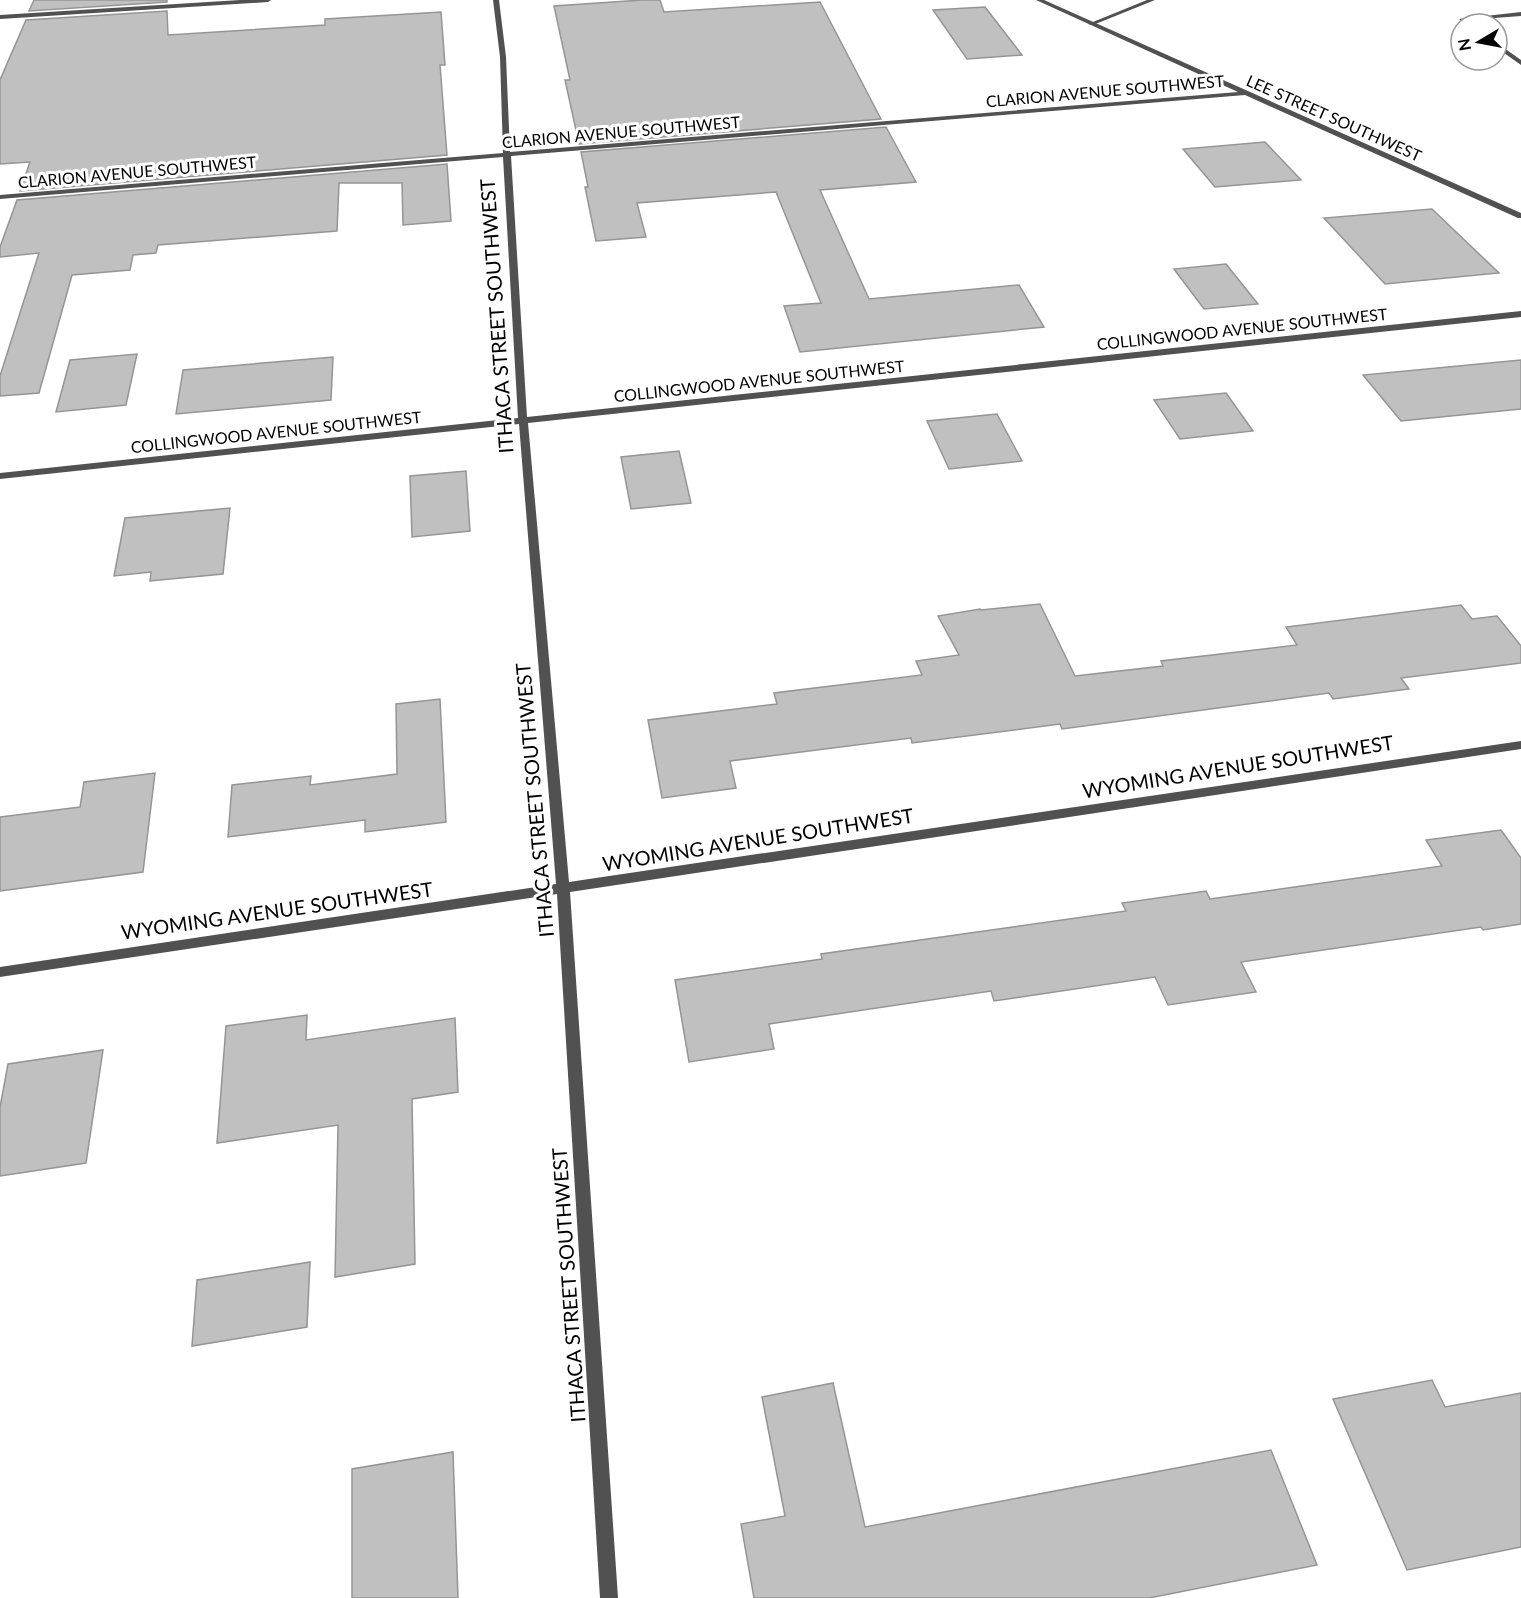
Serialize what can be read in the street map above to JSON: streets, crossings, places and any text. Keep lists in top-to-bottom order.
{
  "streets": {
    "street": [
      "CLARION AVENUE SOUTHWEST",
      "LEE STREET SOUTHWEST",
      "ITHACA STREET SOUTHWEST",
      "COLLINGWOOD AVENUE SOUTHWEST",
      "WYOMING AVENUE SOUTHWEST"
    ]
  },
  "crossings": [
    ["CLARION AVENUE SOUTHWEST", "LEE STREET SOUTHWEST"],
    ["CLARION AVENUE SOUTHWEST", "ITHACA STREET SOUTHWEST"],
    ["ITHACA STREET SOUTHWEST", "COLLINGWOOD AVENUE SOUTHWEST"],
    ["ITHACA STREET SOUTHWEST", "WYOMING AVENUE SOUTHWEST"]
  ],
  "north": "left"
}
